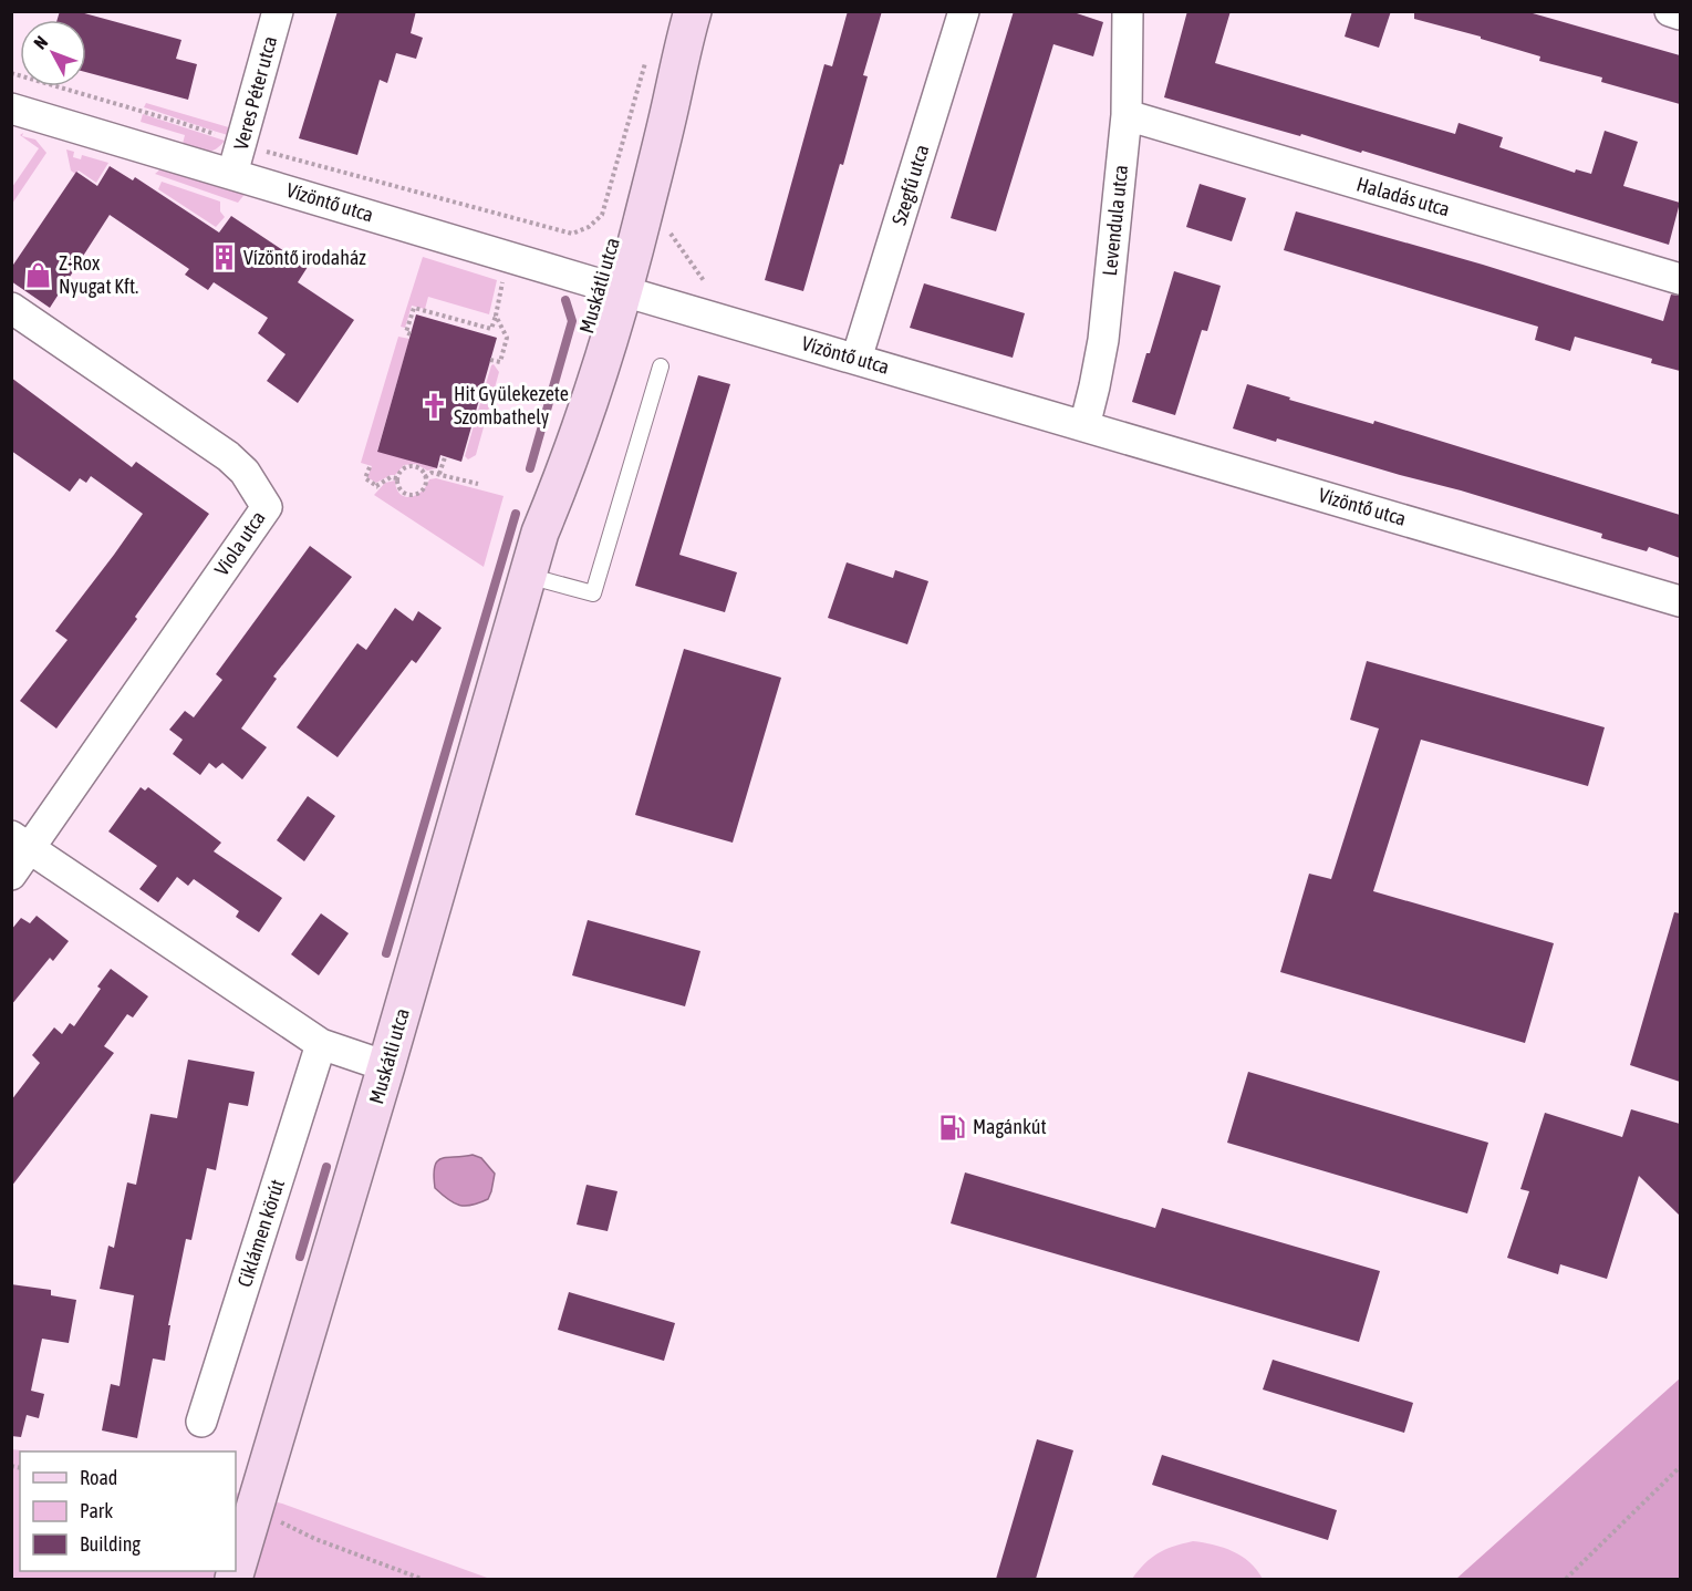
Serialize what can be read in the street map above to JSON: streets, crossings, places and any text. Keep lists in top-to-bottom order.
{
  "streets": {
    "main road": ["Muskátli utca"],
    "street": [
      "Veres Péter utca",
      "Szegfű utca",
      "Haladás utca",
      "Vízöntő utca",
      "Levendula utca",
      "Viola utca",
      "Ciklámen körút"
    ]
  },
  "crossings": [
    ["Veres Péter utca", "Vízöntő utca"],
    ["Szegfű utca", "Vízöntő utca"],
    ["Haladás utca", "Levendula utca"],
    ["Vízöntő utca", "Levendula utca"],
    ["Vízöntő utca", "Muskátli utca"]
  ],
  "places": {
    "building": ["Vízöntő irodaház"],
    "shop": ["Z-Rox Nyugat Kft."],
    "church": ["Hit Gyülekezete Szombathely"],
    "fuel station": ["Magánkút"]
  },
  "legend": ["Road", "Park", "Building"],
  "north": "top left"
}
